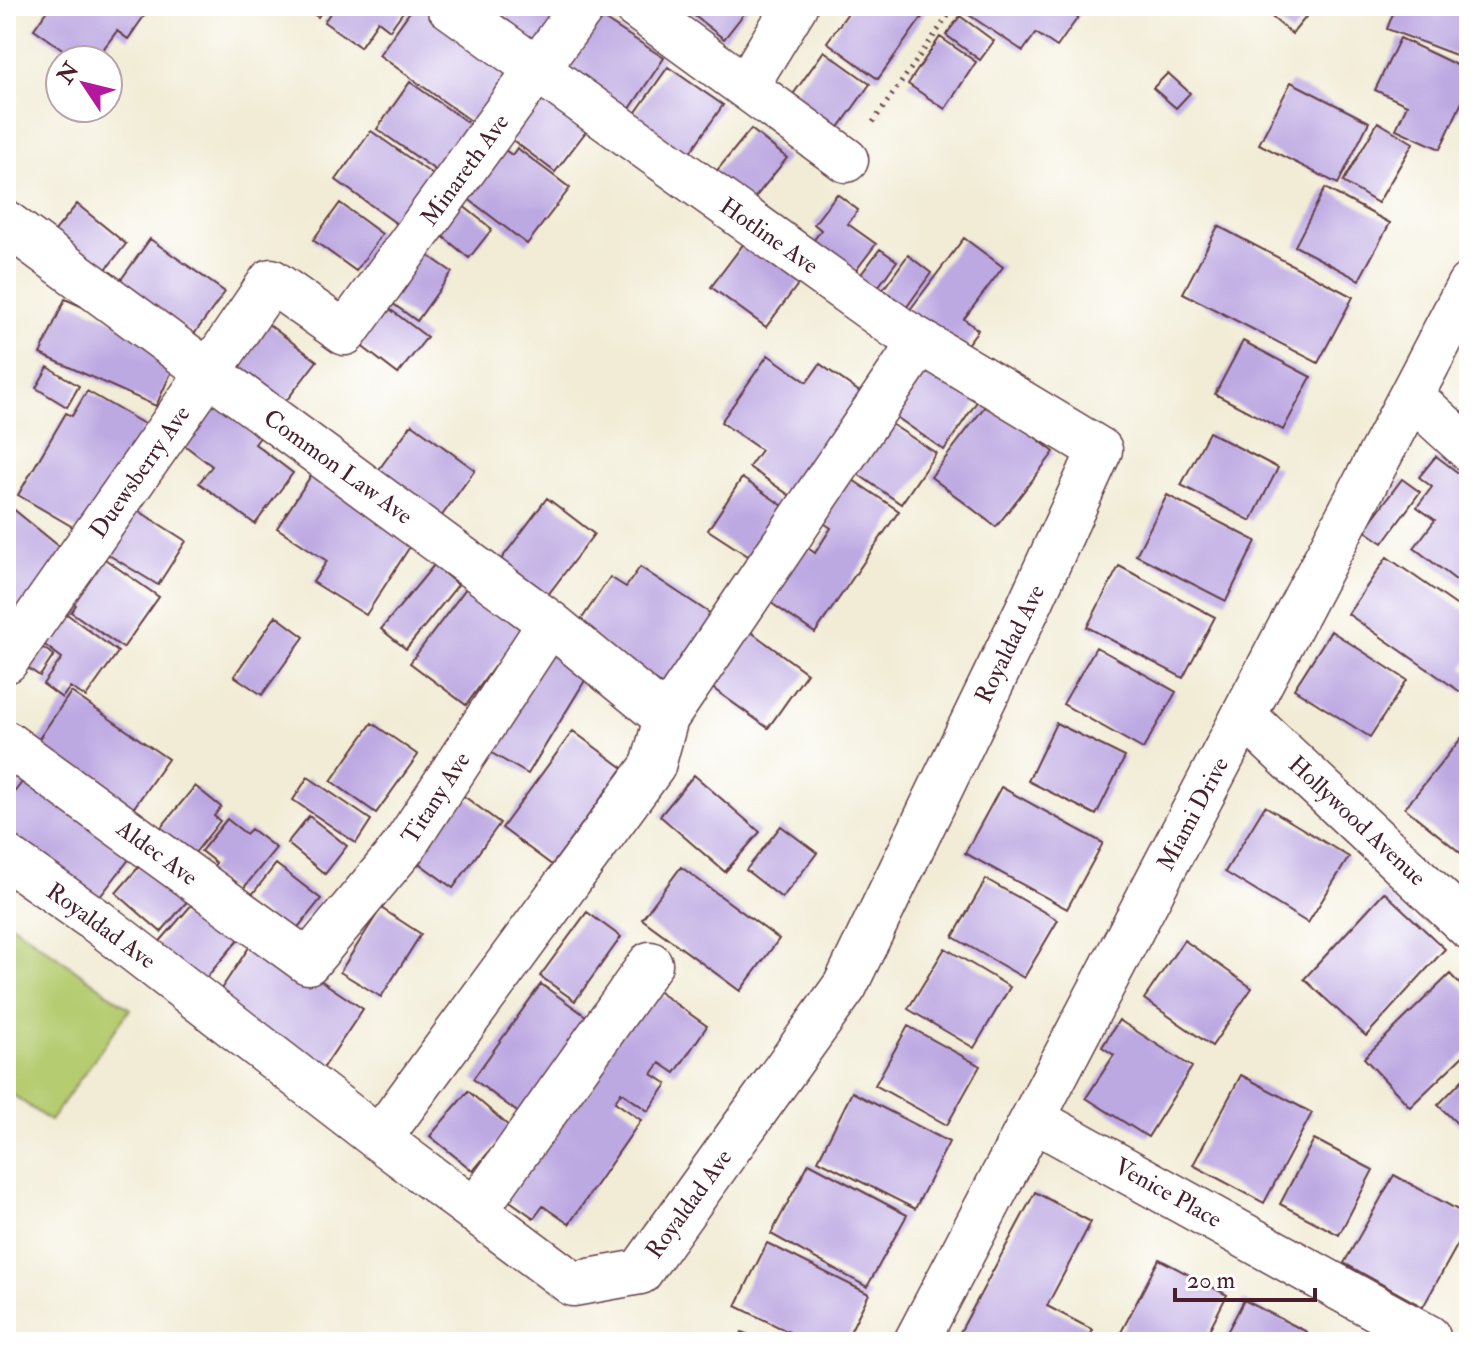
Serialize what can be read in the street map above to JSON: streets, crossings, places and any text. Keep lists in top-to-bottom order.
{
  "streets": {
    "street": [
      "Minareth Ave",
      "Hotline Ave",
      "Common Law Ave",
      "Duewsberry Ave",
      "Royaldad Ave",
      "Titany Ave",
      "Miami Drive",
      "Hollywood Avenue",
      "Aldec Ave",
      "Venice Place"
    ]
  },
  "crossings": [
    ["Minareth Ave", "Hotline Ave"],
    ["Minareth Ave", "Duewsberry Ave"],
    ["Hotline Ave", "Royaldad Ave"],
    ["Common Law Ave", "Duewsberry Ave"],
    ["Common Law Ave", "Titany Ave"],
    ["Titany Ave", "Aldec Ave"],
    ["Miami Drive", "Hollywood Avenue"],
    ["Miami Drive", "Venice Place"]
  ],
  "scale_bar": "20 m",
  "north": "top left"
}
